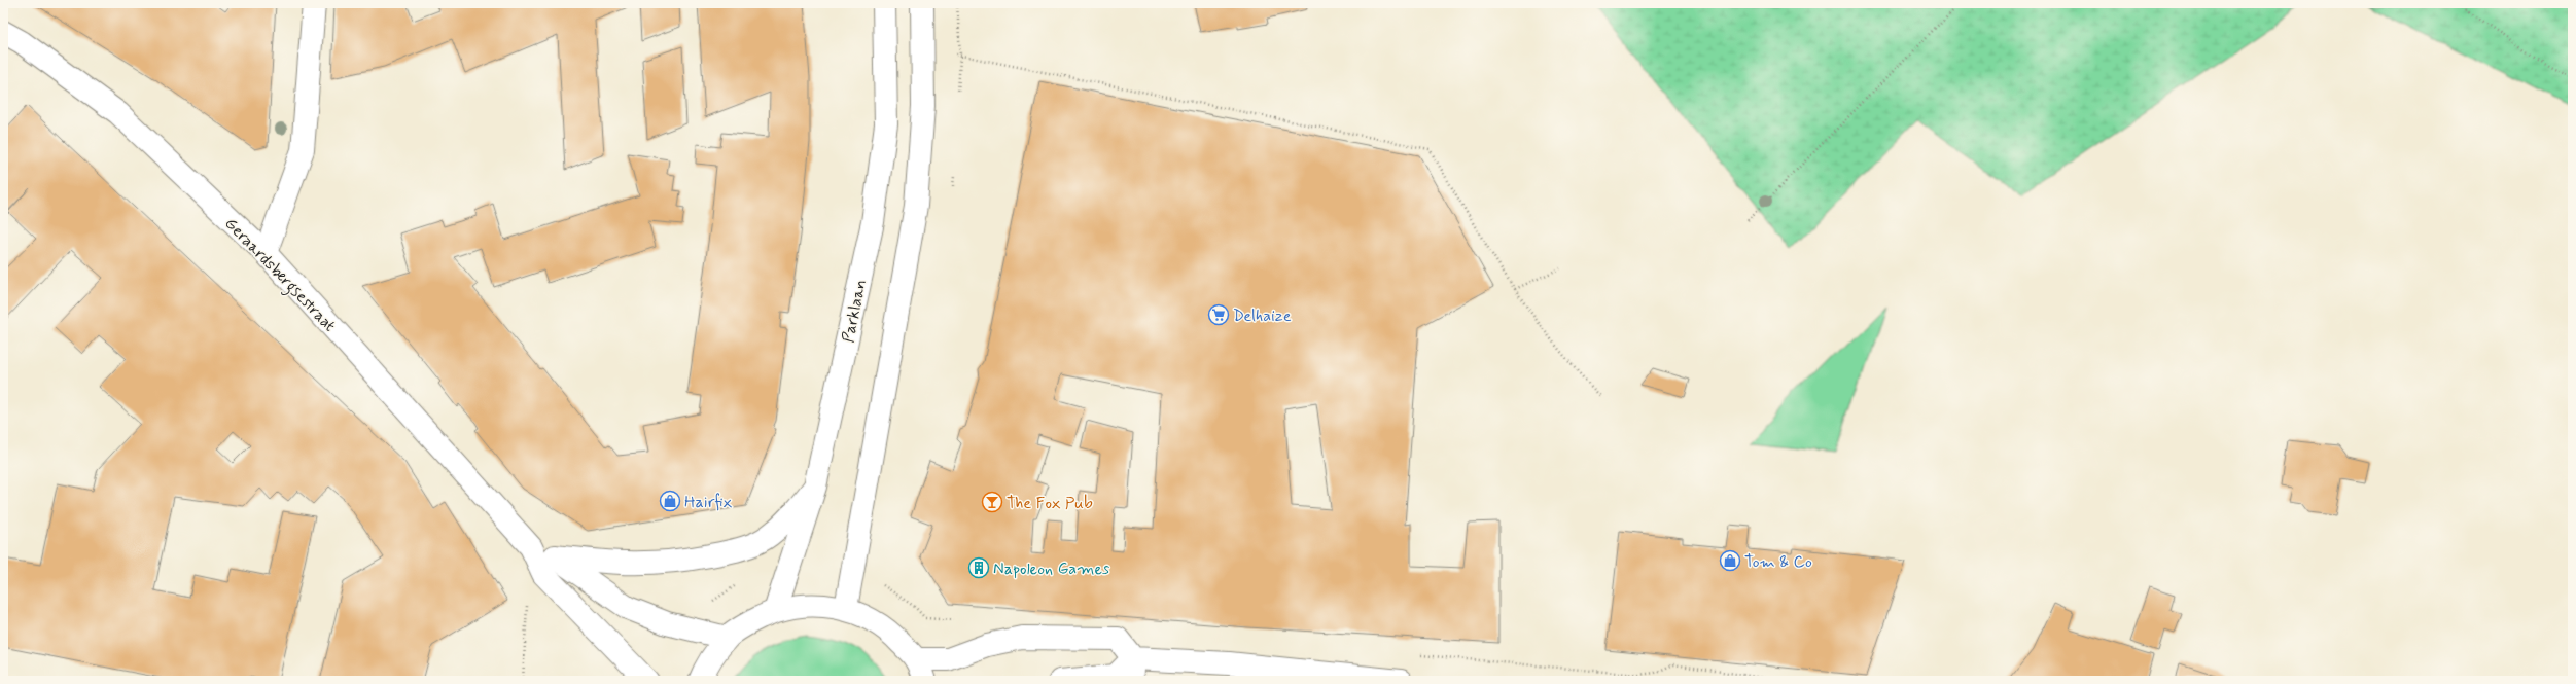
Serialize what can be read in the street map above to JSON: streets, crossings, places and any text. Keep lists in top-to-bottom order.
{
  "streets": {
    "main road": ["Geraardsbergsestraat", "Parklaan"]
  },
  "crossings": [
    ["Geraardsbergsestraat", "Parklaan"]
  ],
  "places": {
    "supermarket": ["Delhaize"],
    "shop": ["Hairfix", "Tom & Co"],
    "bar": ["The Fox Pub"],
    "building": ["Napoleon Games"]
  }
}
